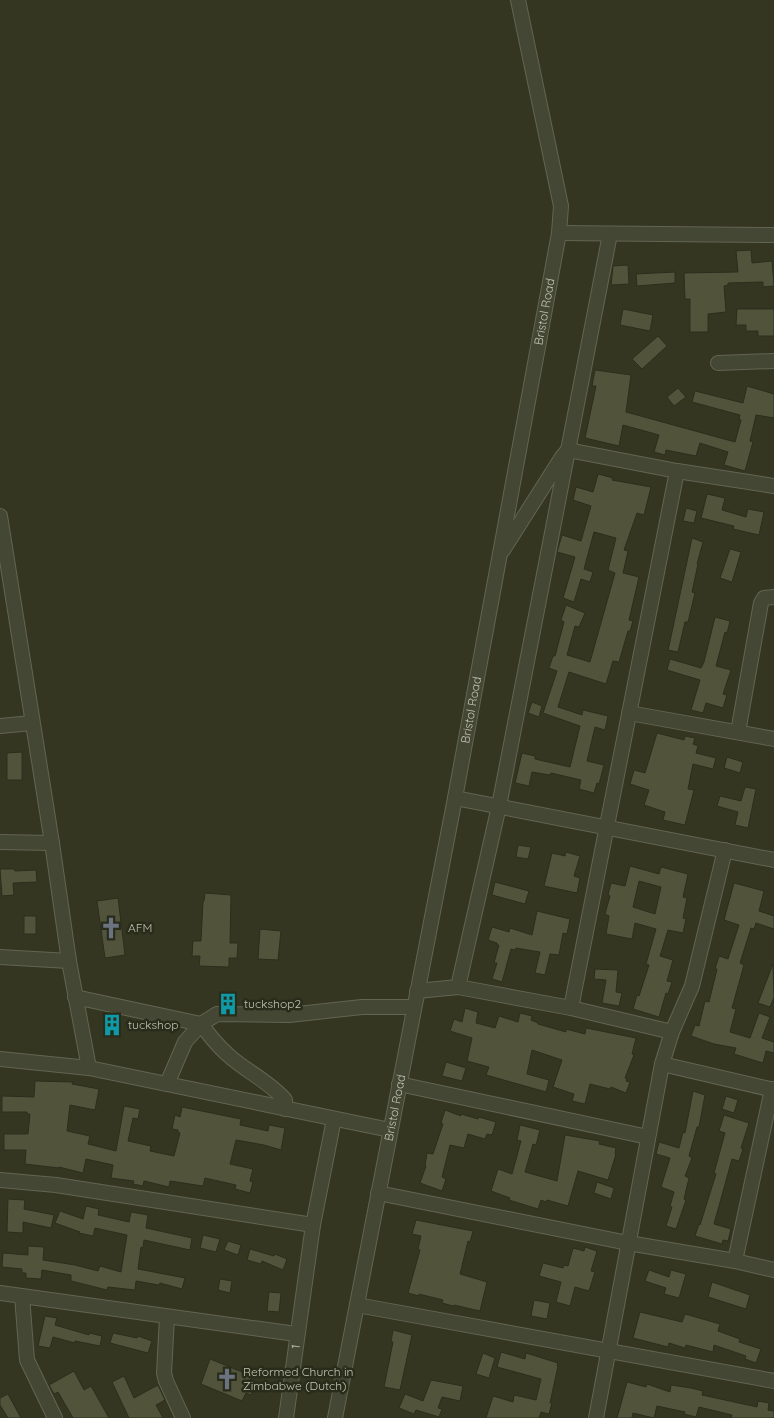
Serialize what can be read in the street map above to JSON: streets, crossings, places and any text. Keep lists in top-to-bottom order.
{
  "streets": {
    "street": ["Bristol Road", "1"]
  },
  "places": {
    "church": ["AFM", "Reformed Church in Zimbabwe (Dutch)"],
    "building": ["tuckshop2", "tuckshop"]
  }
}
